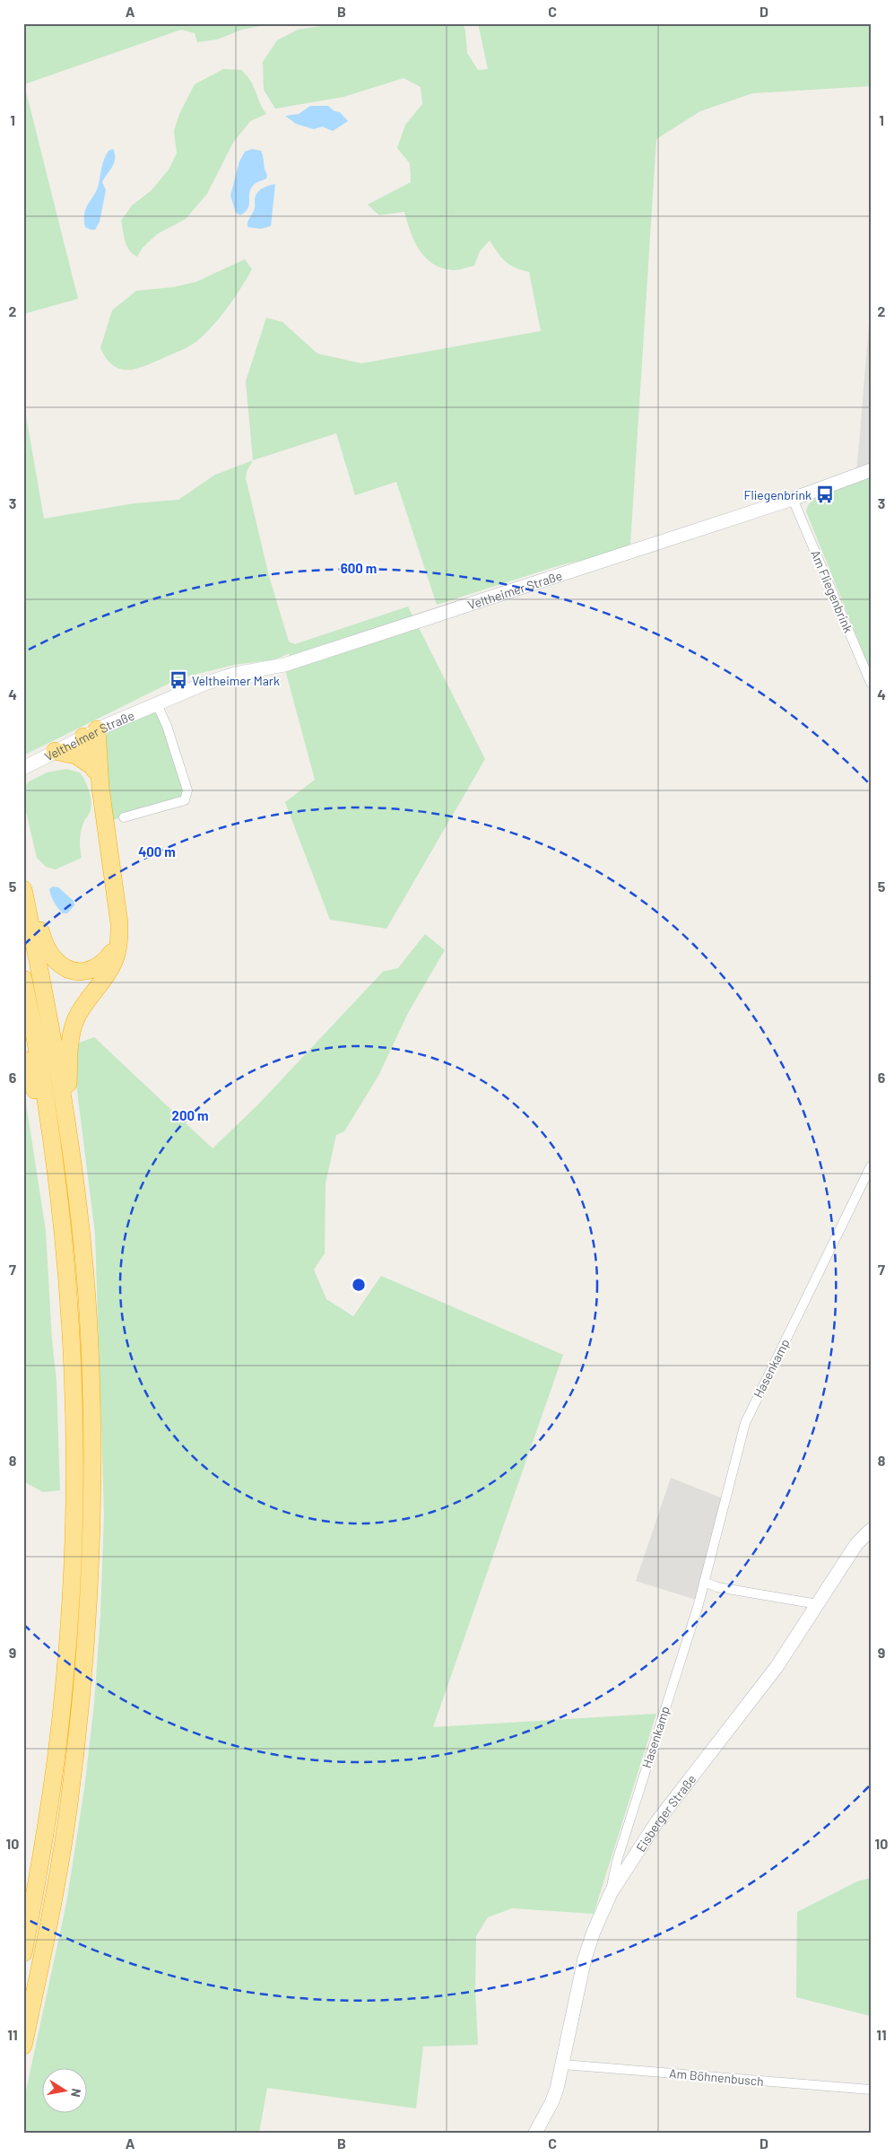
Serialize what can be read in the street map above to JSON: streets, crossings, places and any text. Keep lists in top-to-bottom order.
{
  "streets": {
    "main road": ["Veltheimer Straße", "Eisberger Straße"],
    "street": ["Am Fliegenbrink", "Hasenkamp", "Am Böhnenbusch"]
  },
  "crossings": [
    ["Veltheimer Straße", "Am Fliegenbrink"],
    ["Hasenkamp", "Eisberger Straße"],
    ["Eisberger Straße", "Am Böhnenbusch"]
  ],
  "places": {
    "bus stop": ["Fliegenbrink", "Veltheimer Mark"]
  },
  "north": "right",
  "grid": {
    "columns": [
      "A",
      "B",
      "C",
      "D"
    ],
    "rows": [
      "1",
      "2",
      "3",
      "4",
      "5",
      "6",
      "7",
      "8",
      "9",
      "10",
      "11"
    ]
  },
  "rings": ["600 m", "400 m", "200 m"]
}
